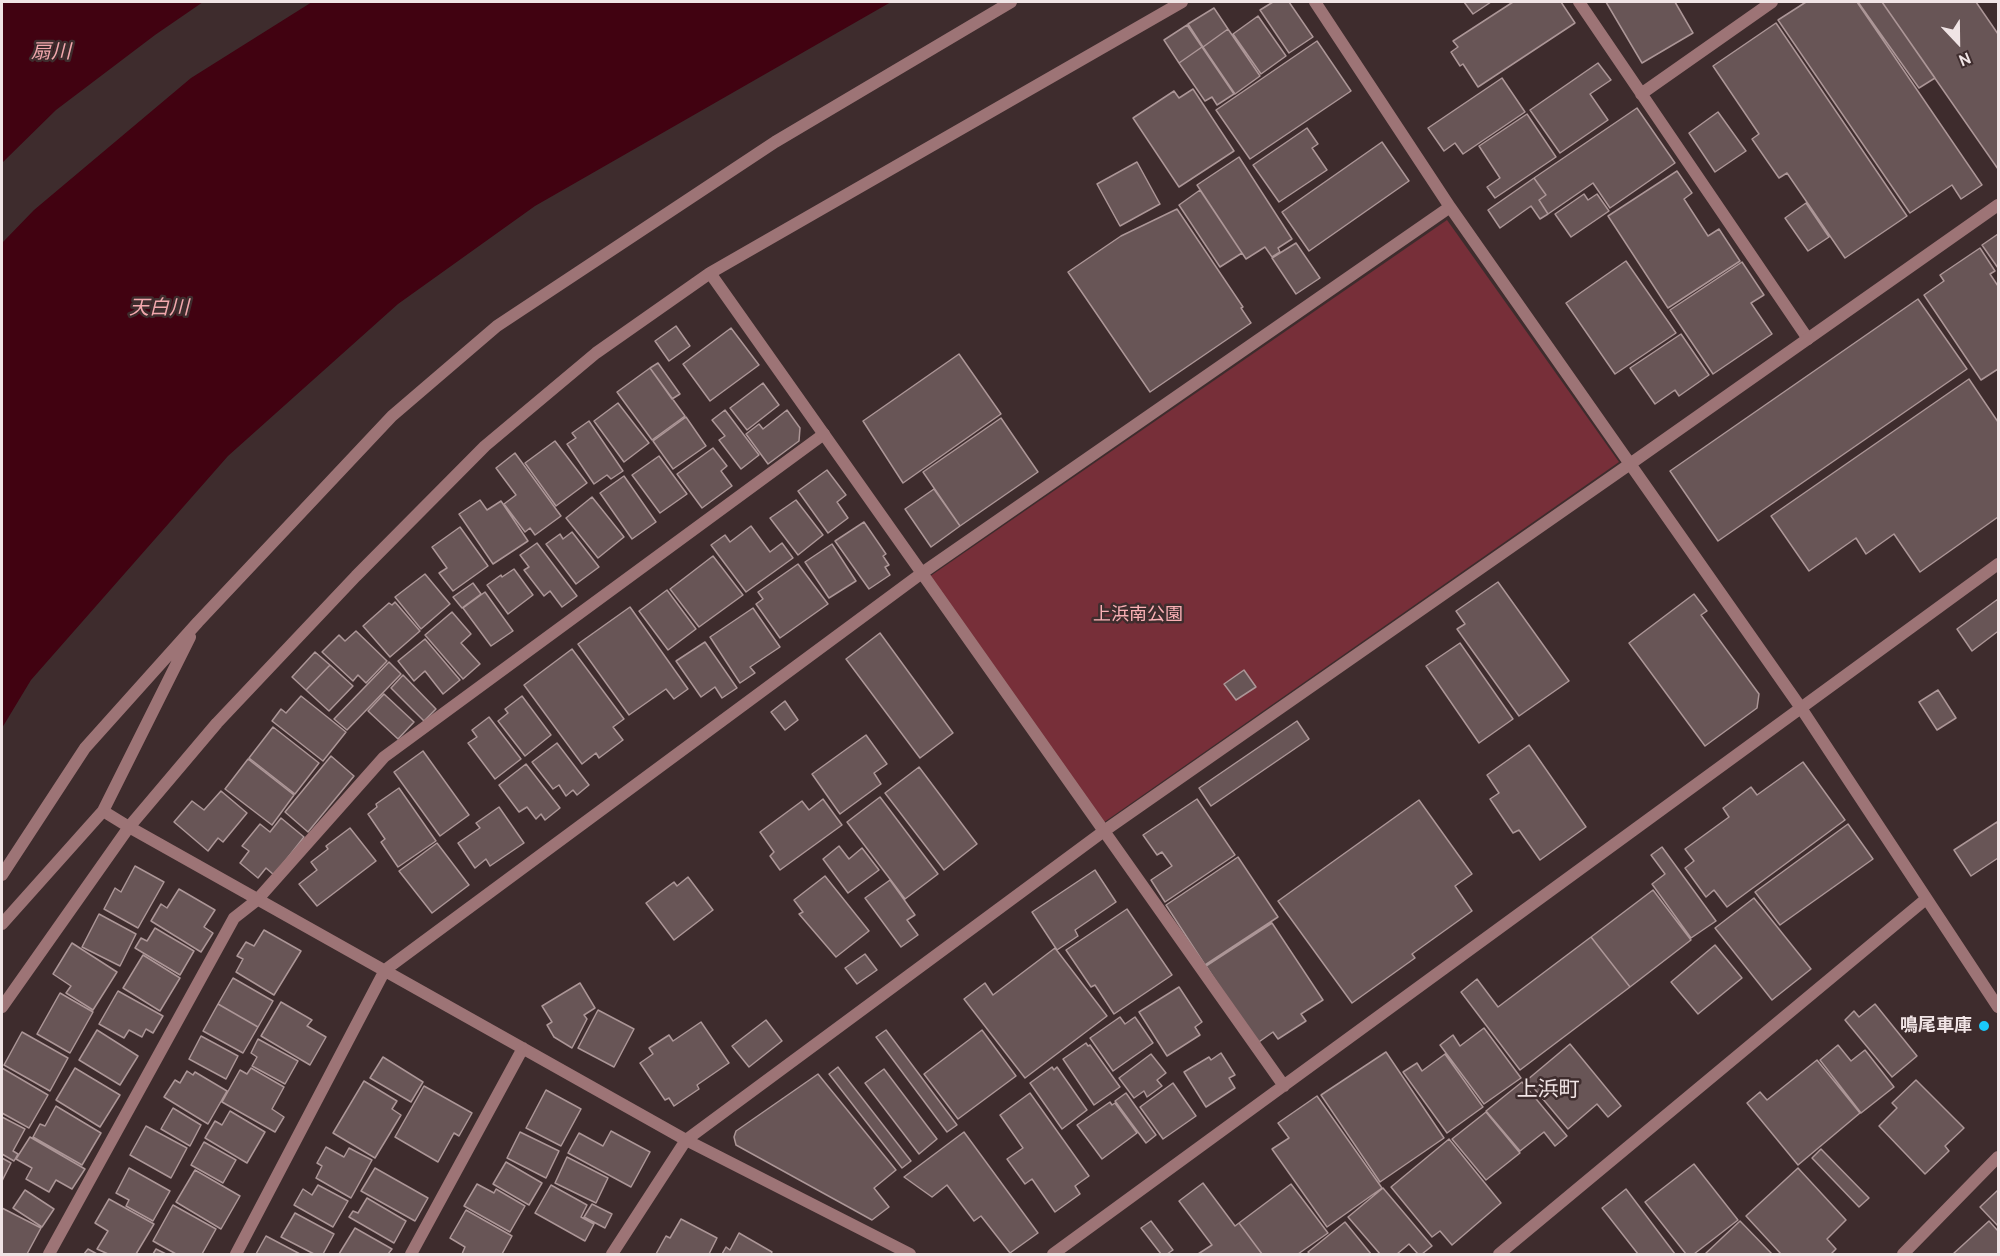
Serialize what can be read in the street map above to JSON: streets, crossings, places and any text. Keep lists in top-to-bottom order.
{
  "districts": ["上浜町"],
  "water": ["扇川", "天白川"],
  "parks": ["上浜南公園"],
  "places": ["鳴尾車庫"],
  "north": "bottom"
}
